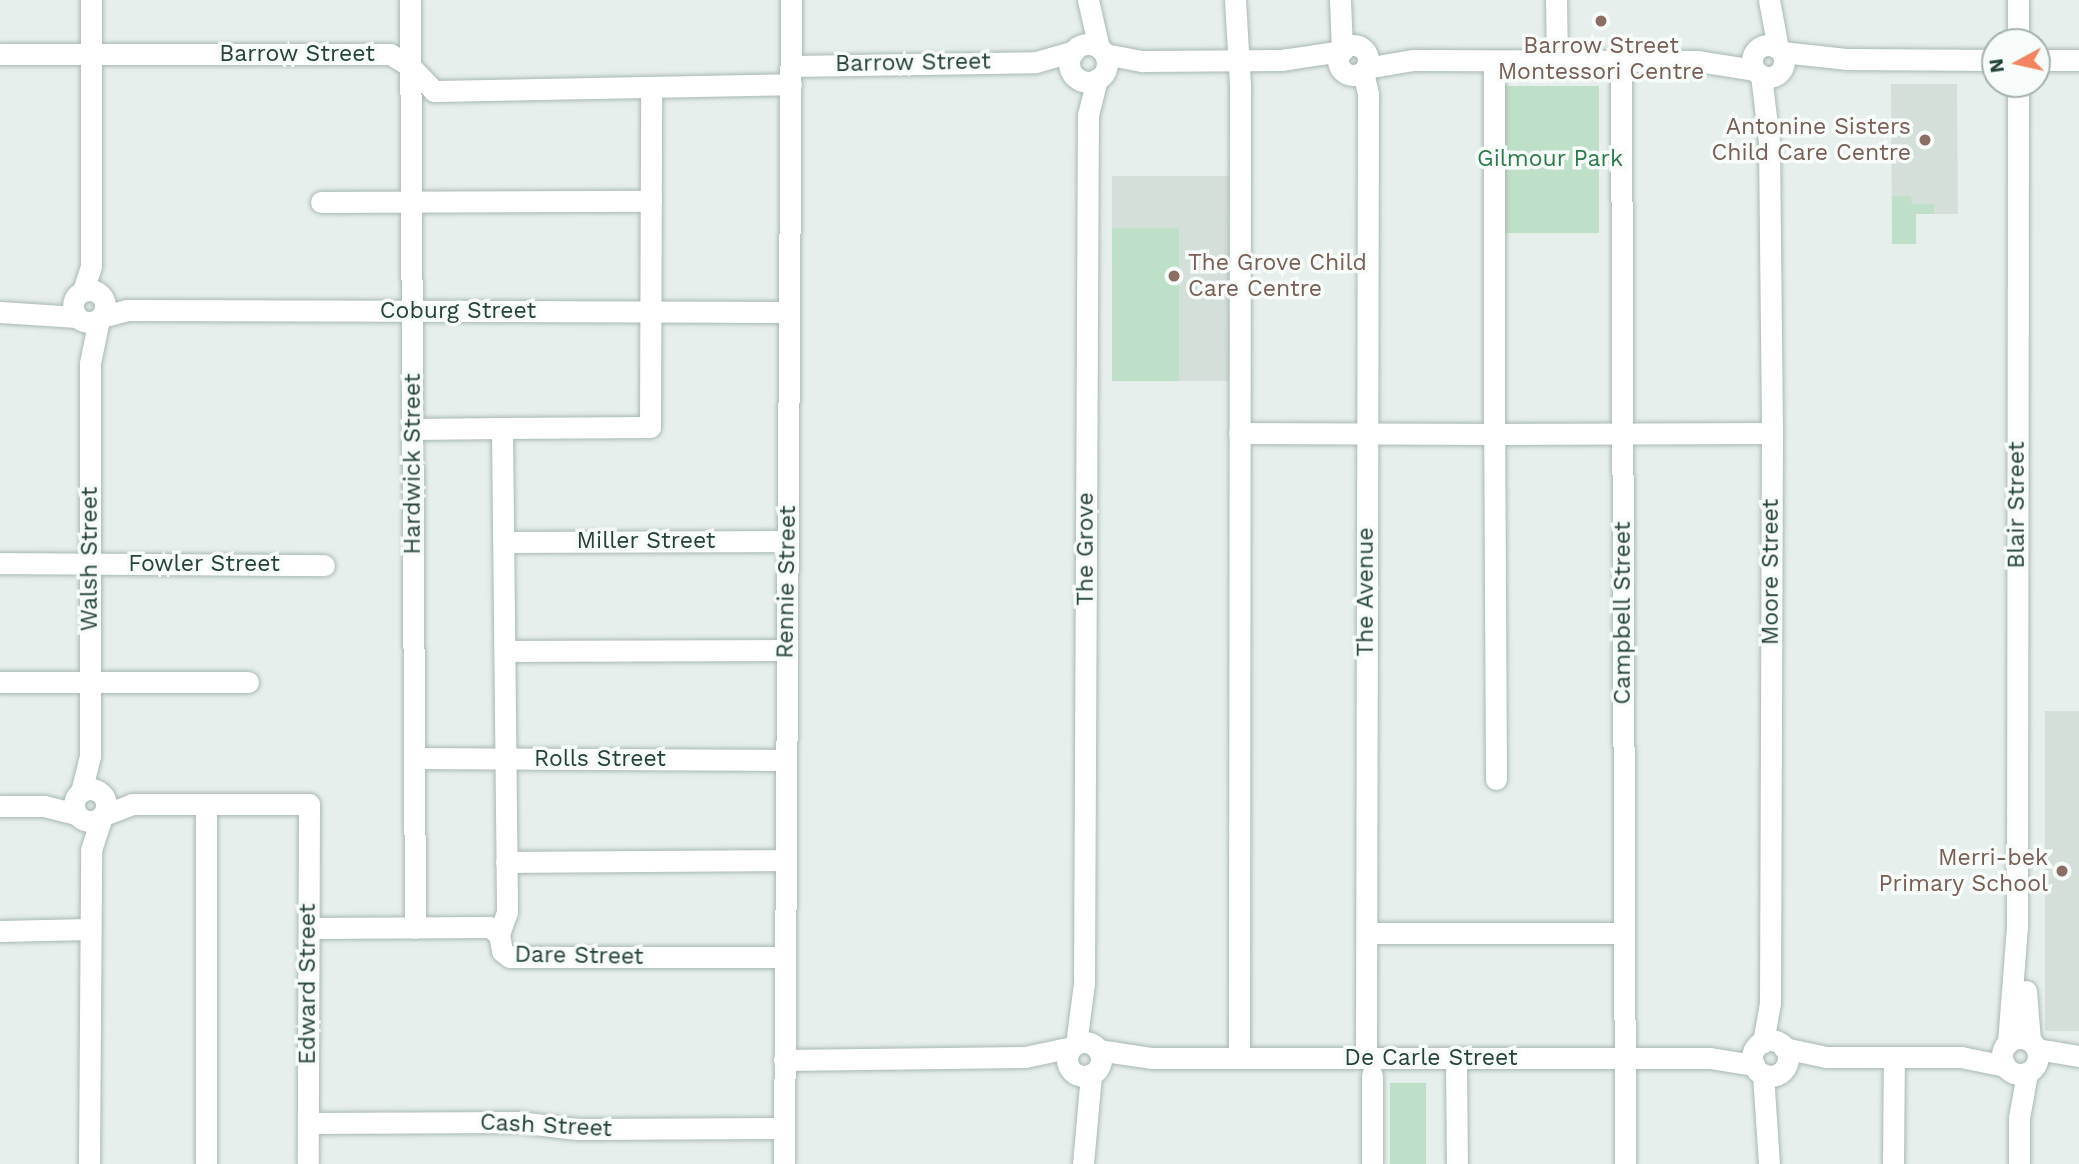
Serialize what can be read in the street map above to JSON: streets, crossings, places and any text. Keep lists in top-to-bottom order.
{
  "streets": {
    "street": [
      "Barrow Street",
      "Coburg Street",
      "Hardwick Street",
      "Blair Street",
      "Miller Street",
      "The Grove",
      "Walsh Street",
      "Fowler Street",
      "Moore Street",
      "Rennie Street",
      "The Avenue",
      "Campbell Street",
      "Rolls Street",
      "Dare Street",
      "Edward Street",
      "De Carle Street",
      "Cash Street"
    ]
  },
  "crossings": [
    ["Barrow Street", "Hardwick Street"],
    ["Barrow Street", "The Grove"],
    ["Barrow Street", "Walsh Street"],
    ["Barrow Street", "Moore Street"],
    ["Barrow Street", "Rennie Street"],
    ["Barrow Street", "The Avenue"],
    ["Barrow Street", "Campbell Street"],
    ["Coburg Street", "Hardwick Street"],
    ["Coburg Street", "Walsh Street"],
    ["Coburg Street", "Rennie Street"],
    ["Hardwick Street", "Rolls Street"],
    ["Hardwick Street", "Dare Street"],
    ["Blair Street", "De Carle Street"],
    ["Miller Street", "Rennie Street"],
    ["The Grove", "De Carle Street"],
    ["Walsh Street", "Fowler Street"],
    ["Moore Street", "De Carle Street"],
    ["Rennie Street", "Rolls Street"],
    ["Rennie Street", "Dare Street"],
    ["Rennie Street", "De Carle Street"],
    ["Rennie Street", "Cash Street"],
    ["The Avenue", "De Carle Street"],
    ["Campbell Street", "De Carle Street"],
    ["Dare Street", "Edward Street"],
    ["Edward Street", "Cash Street"]
  ],
  "parks": ["Gilmour Park"],
  "places": [
    "Barrow Street Montessori Centre",
    "Antonine Sisters Child Care Centre",
    "The Grove Child Care Centre",
    "Merri-bek Primary School"
  ],
  "north": "left"
}
